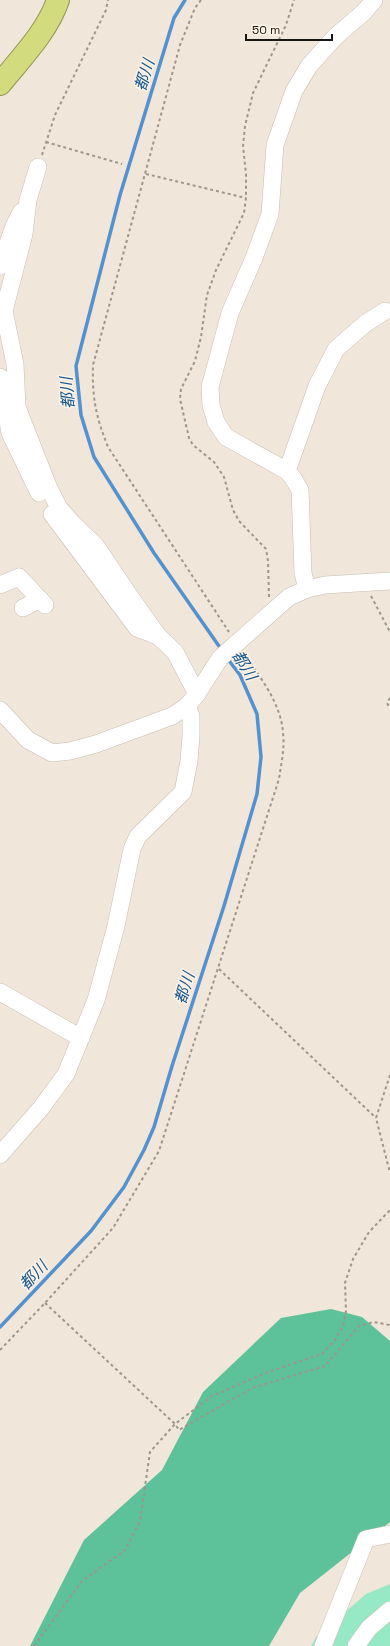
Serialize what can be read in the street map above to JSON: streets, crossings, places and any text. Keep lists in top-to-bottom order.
{
  "water": ["都川"],
  "scale_bar": "50 m"
}
